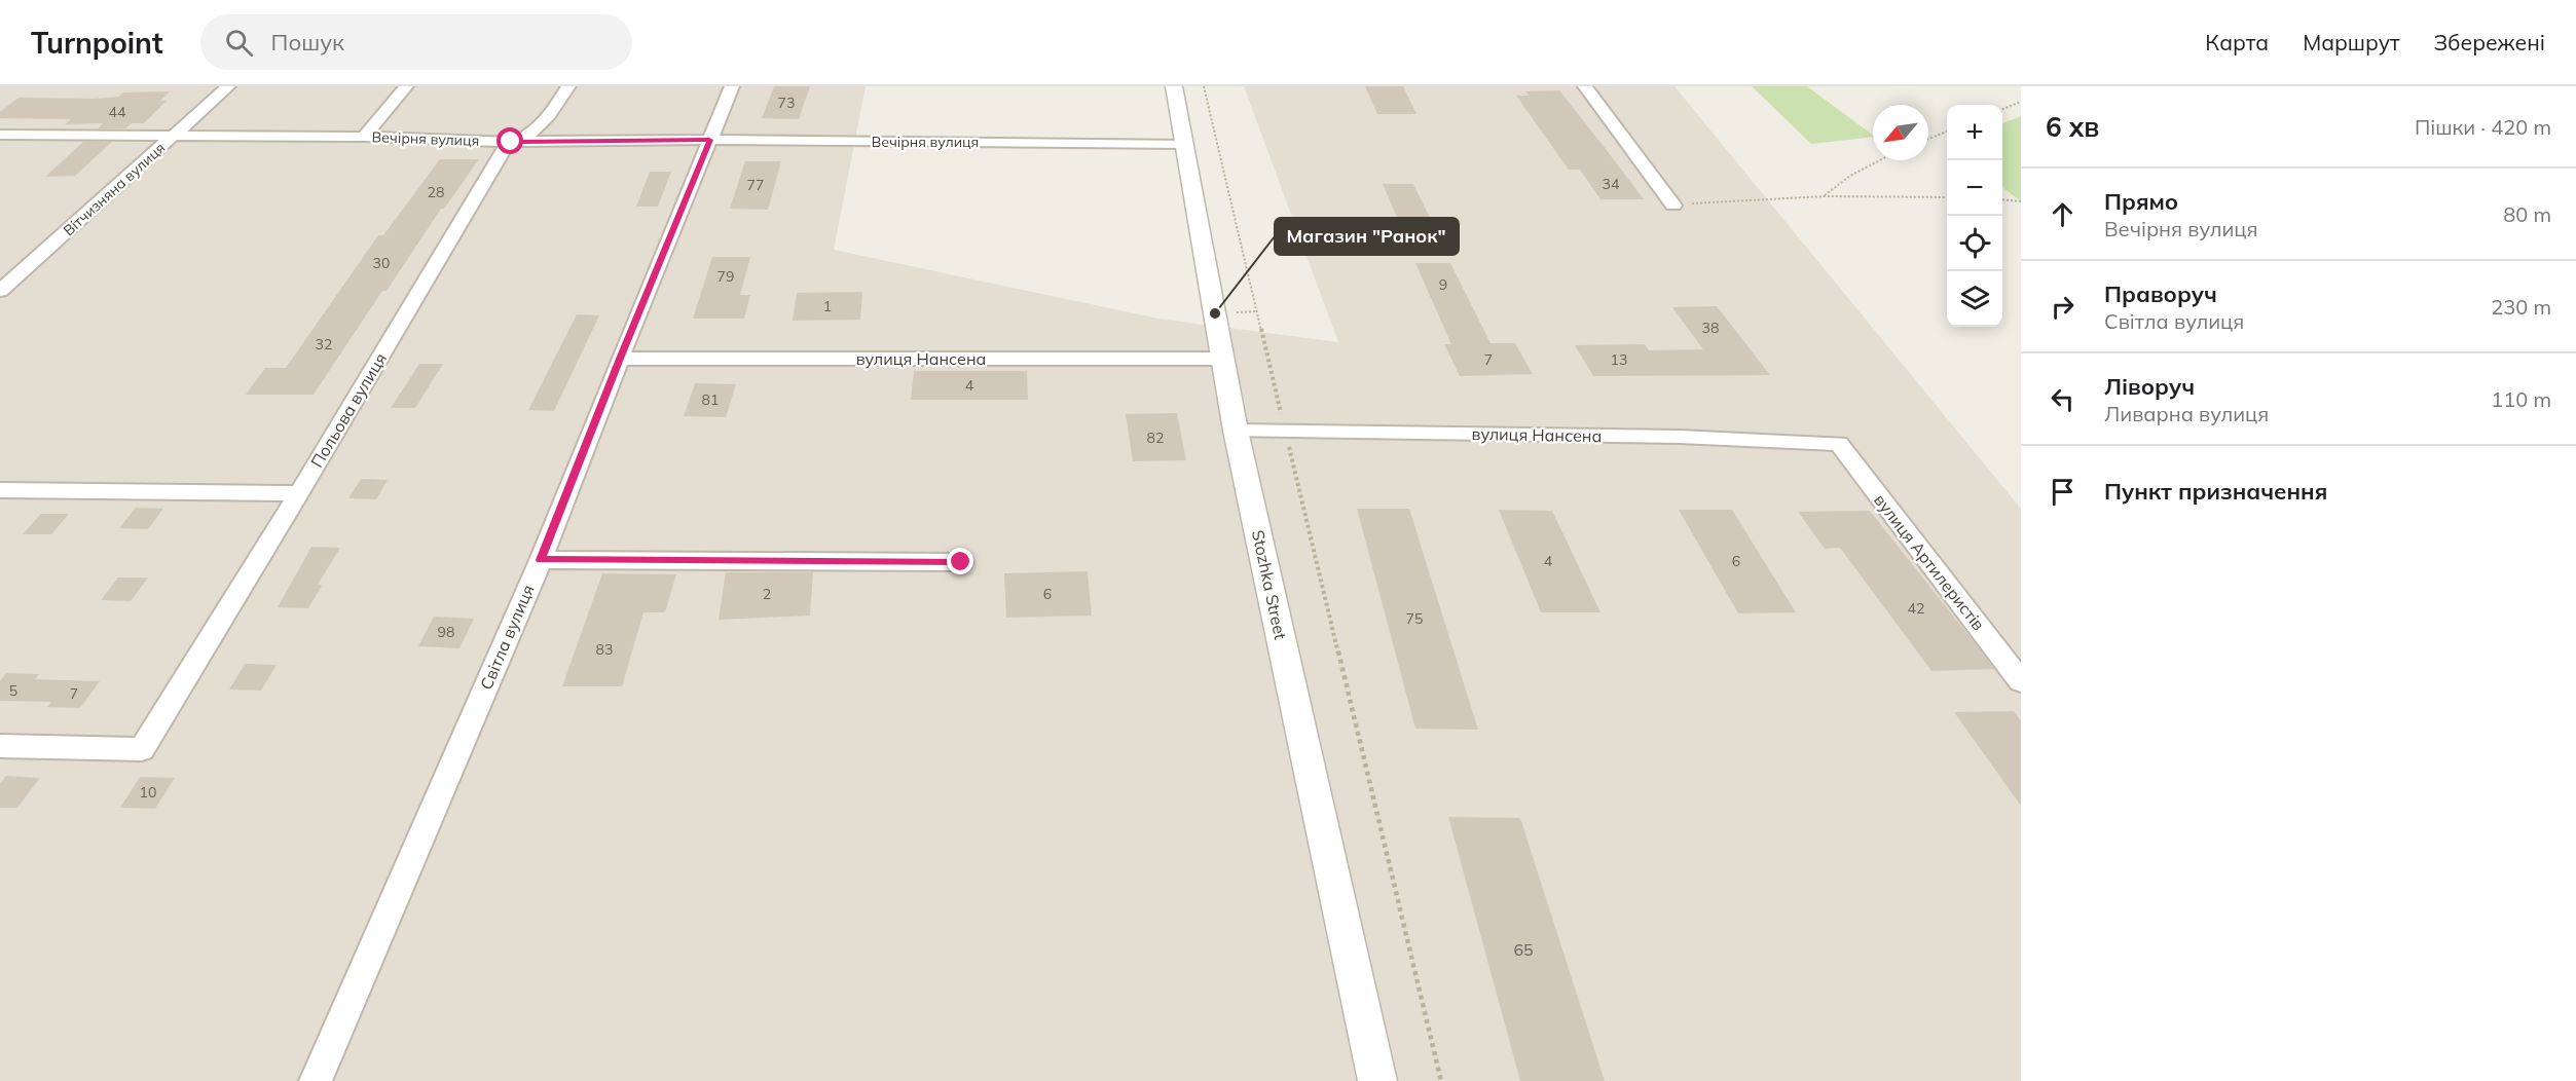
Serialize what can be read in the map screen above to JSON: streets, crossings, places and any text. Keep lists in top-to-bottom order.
{
  "streets": {
    "street": [
      "Вечірня вулиця",
      "Вітчизняна вулиця",
      "вулиця Нансена",
      "Польова вулиця",
      "вулиця Артилеристів",
      "Stozhka Street",
      "Світла вулиця"
    ]
  },
  "crossings": [
    ["Вечірня вулиця", "Вітчизняна вулиця"],
    ["Вечірня вулиця", "Польова вулиця"],
    ["Вечірня вулиця", "Stozhka Street"],
    ["Вечірня вулиця", "Світла вулиця"],
    ["вулиця Нансена", "вулиця Артилеристів"],
    ["вулиця Нансена", "Stozhka Street"],
    ["вулиця Нансена", "Світла вулиця"]
  ],
  "places": ["Магазин \"Ранок\""],
  "house_numbers": [
    "73",
    "44",
    "34",
    "77",
    "28",
    "30",
    "79",
    "9",
    "1",
    "38",
    "32",
    "7",
    "13",
    "4",
    "81",
    "82",
    "4",
    "6",
    "2",
    "6",
    "42",
    "75",
    "98",
    "83",
    "5",
    "7",
    "10",
    "65"
  ],
  "north": "bottom left",
  "page": {
    "header": "Turnpoint",
    "search": "Пошук",
    "nav": ["Карта", "Маршрут", "Збережені"],
    "heading": ["6 хв", "Пішки · 420 m"],
    "map_buttons": ["+", "−"],
    "list": [
      ["Прямо", "Вечірня вулиця", "80 m"],
      ["Праворуч", "Світла вулиця", "230 m"],
      ["Ліворуч", "Ливарна вулиця", "110 m"],
      "Пункт призначення"
    ]
  }
}
